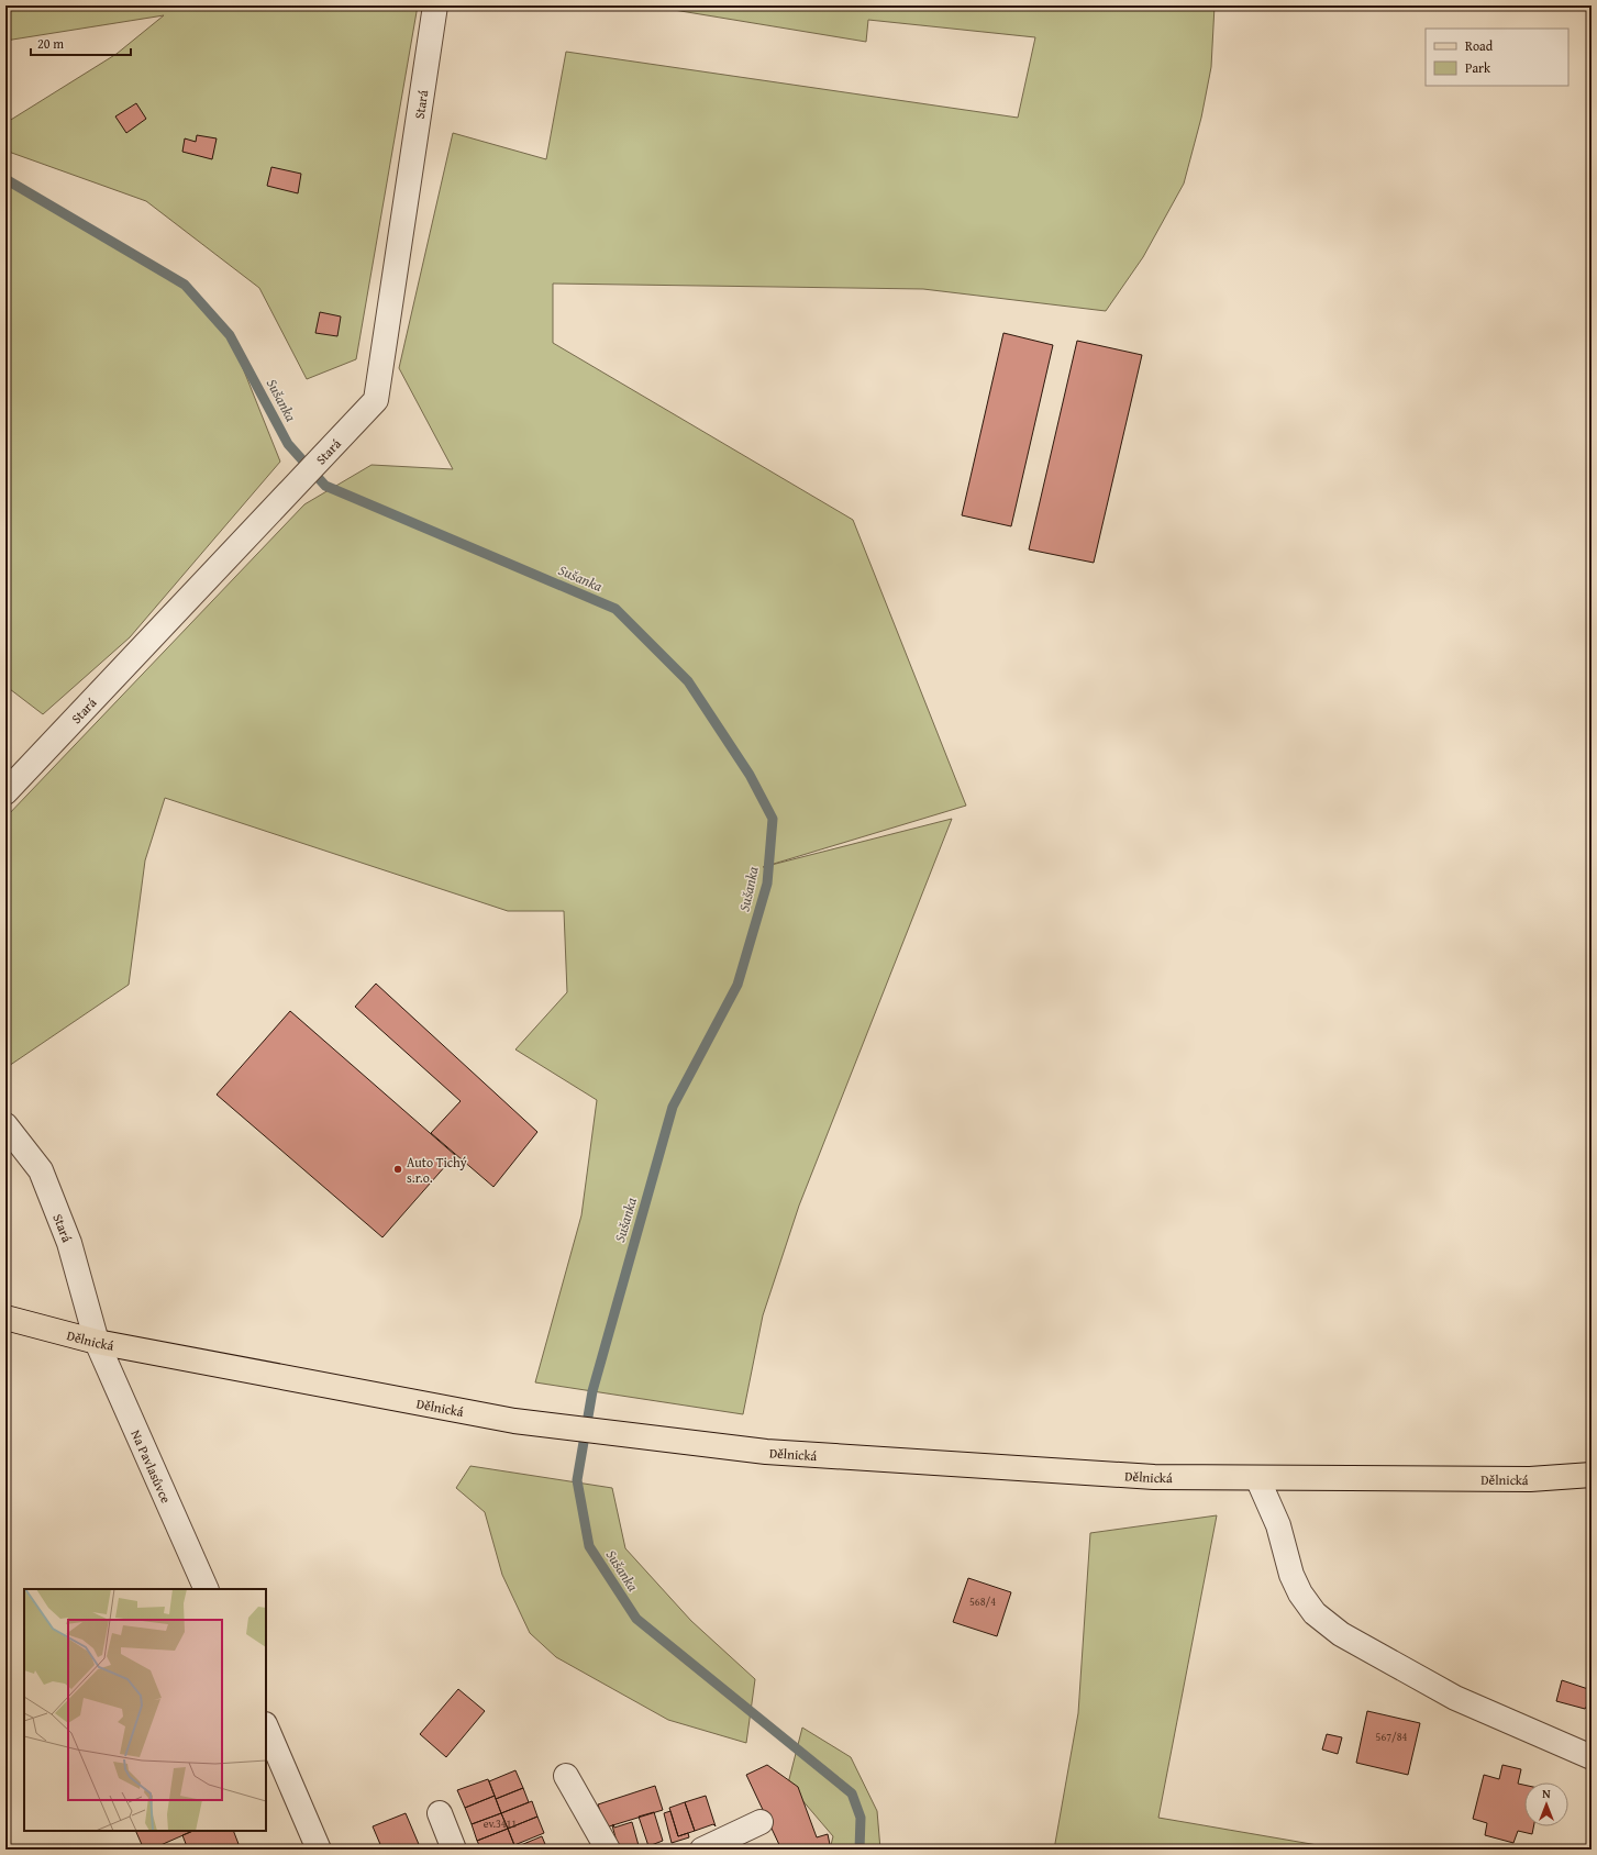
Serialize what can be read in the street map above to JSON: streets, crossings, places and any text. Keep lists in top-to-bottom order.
{
  "streets": {
    "main road": ["Dělnická"],
    "street": ["Stará", "Na Pavlasůvce"]
  },
  "crossings": [
    ["Stará", "Dělnická"],
    ["Stará", "Na Pavlasůvce"],
    ["Dělnická", "Na Pavlasůvce"]
  ],
  "water": ["Sušanka"],
  "places": ["Auto Tichý s.r.o."],
  "house_numbers": ["568/4", "567/84", "ev.3411"],
  "legend": ["Road", "Park"],
  "scale_bar": "20 m",
  "north": "top"
}
